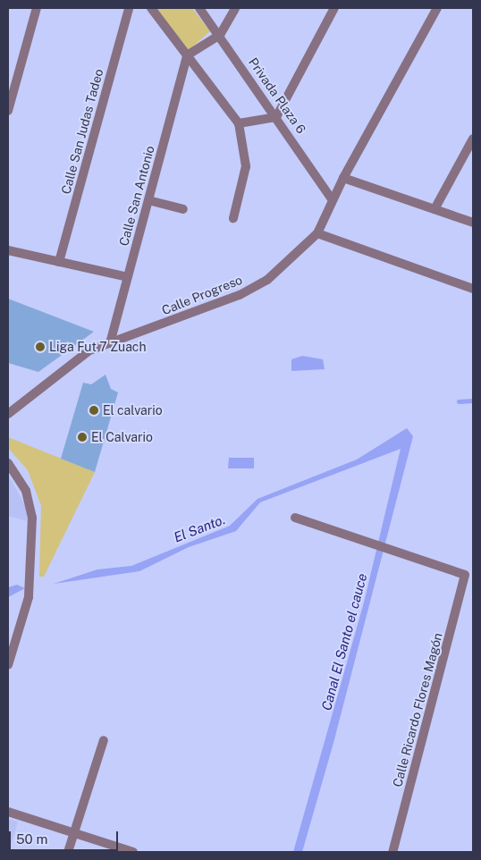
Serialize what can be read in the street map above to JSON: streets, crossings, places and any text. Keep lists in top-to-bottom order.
{
  "streets": {
    "street": [
      "Privada Plaza 6",
      "Calle San Judas Tadeo",
      "Calle San Antonio",
      "Calle Progreso",
      "Calle Ricardo Flores Magón"
    ]
  },
  "crossings": [
    ["Privada Plaza 6", "Calle Progreso"],
    ["Calle San Antonio", "Calle Progreso"]
  ],
  "water": ["El Santo.", "Canal El Santo el cauce"],
  "places": ["Liga Fut 7 Zuach", "El calvario", "El Calvario"],
  "scale_bar": "50 m"
}
